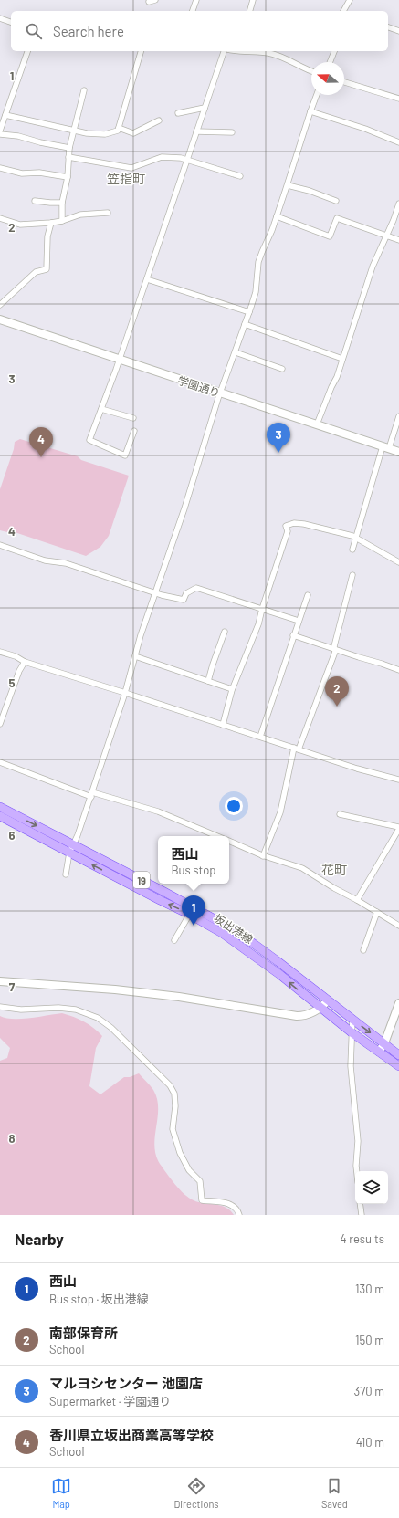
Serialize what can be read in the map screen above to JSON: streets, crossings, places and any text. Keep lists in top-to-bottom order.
{
  "streets": {
    "main road": ["19", "坂出港線"],
    "street": ["学園通り"]
  },
  "districts": ["笠指町", "花町"],
  "north": "left",
  "page": {
    "search": "Search here",
    "pins": [
      "3",
      "4",
      "2",
      "1"
    ],
    "popup": ["西山", "Bus stop"],
    "heading": ["Nearby", "4 results"],
    "list": [
      {
        "mark": "1",
        "name": "西山",
        "note": "Bus stop · 坂出港線",
        "value": "130 m"
      },
      {
        "mark": "2",
        "name": "南部保育所",
        "note": "School",
        "value": "150 m"
      },
      {
        "mark": "3",
        "name": "マルヨシセンター 池園店",
        "note": "Supermarket · 学園通り",
        "value": "370 m"
      },
      {
        "mark": "4",
        "name": "香川県立坂出商業高等学校",
        "note": "School",
        "value": "410 m"
      }
    ],
    "nav": ["Map", "Directions", "Saved"]
  },
  "grid": {
    "rows": [
      "1",
      "2",
      "3",
      "4",
      "5",
      "6",
      "7",
      "8"
    ]
  }
}
